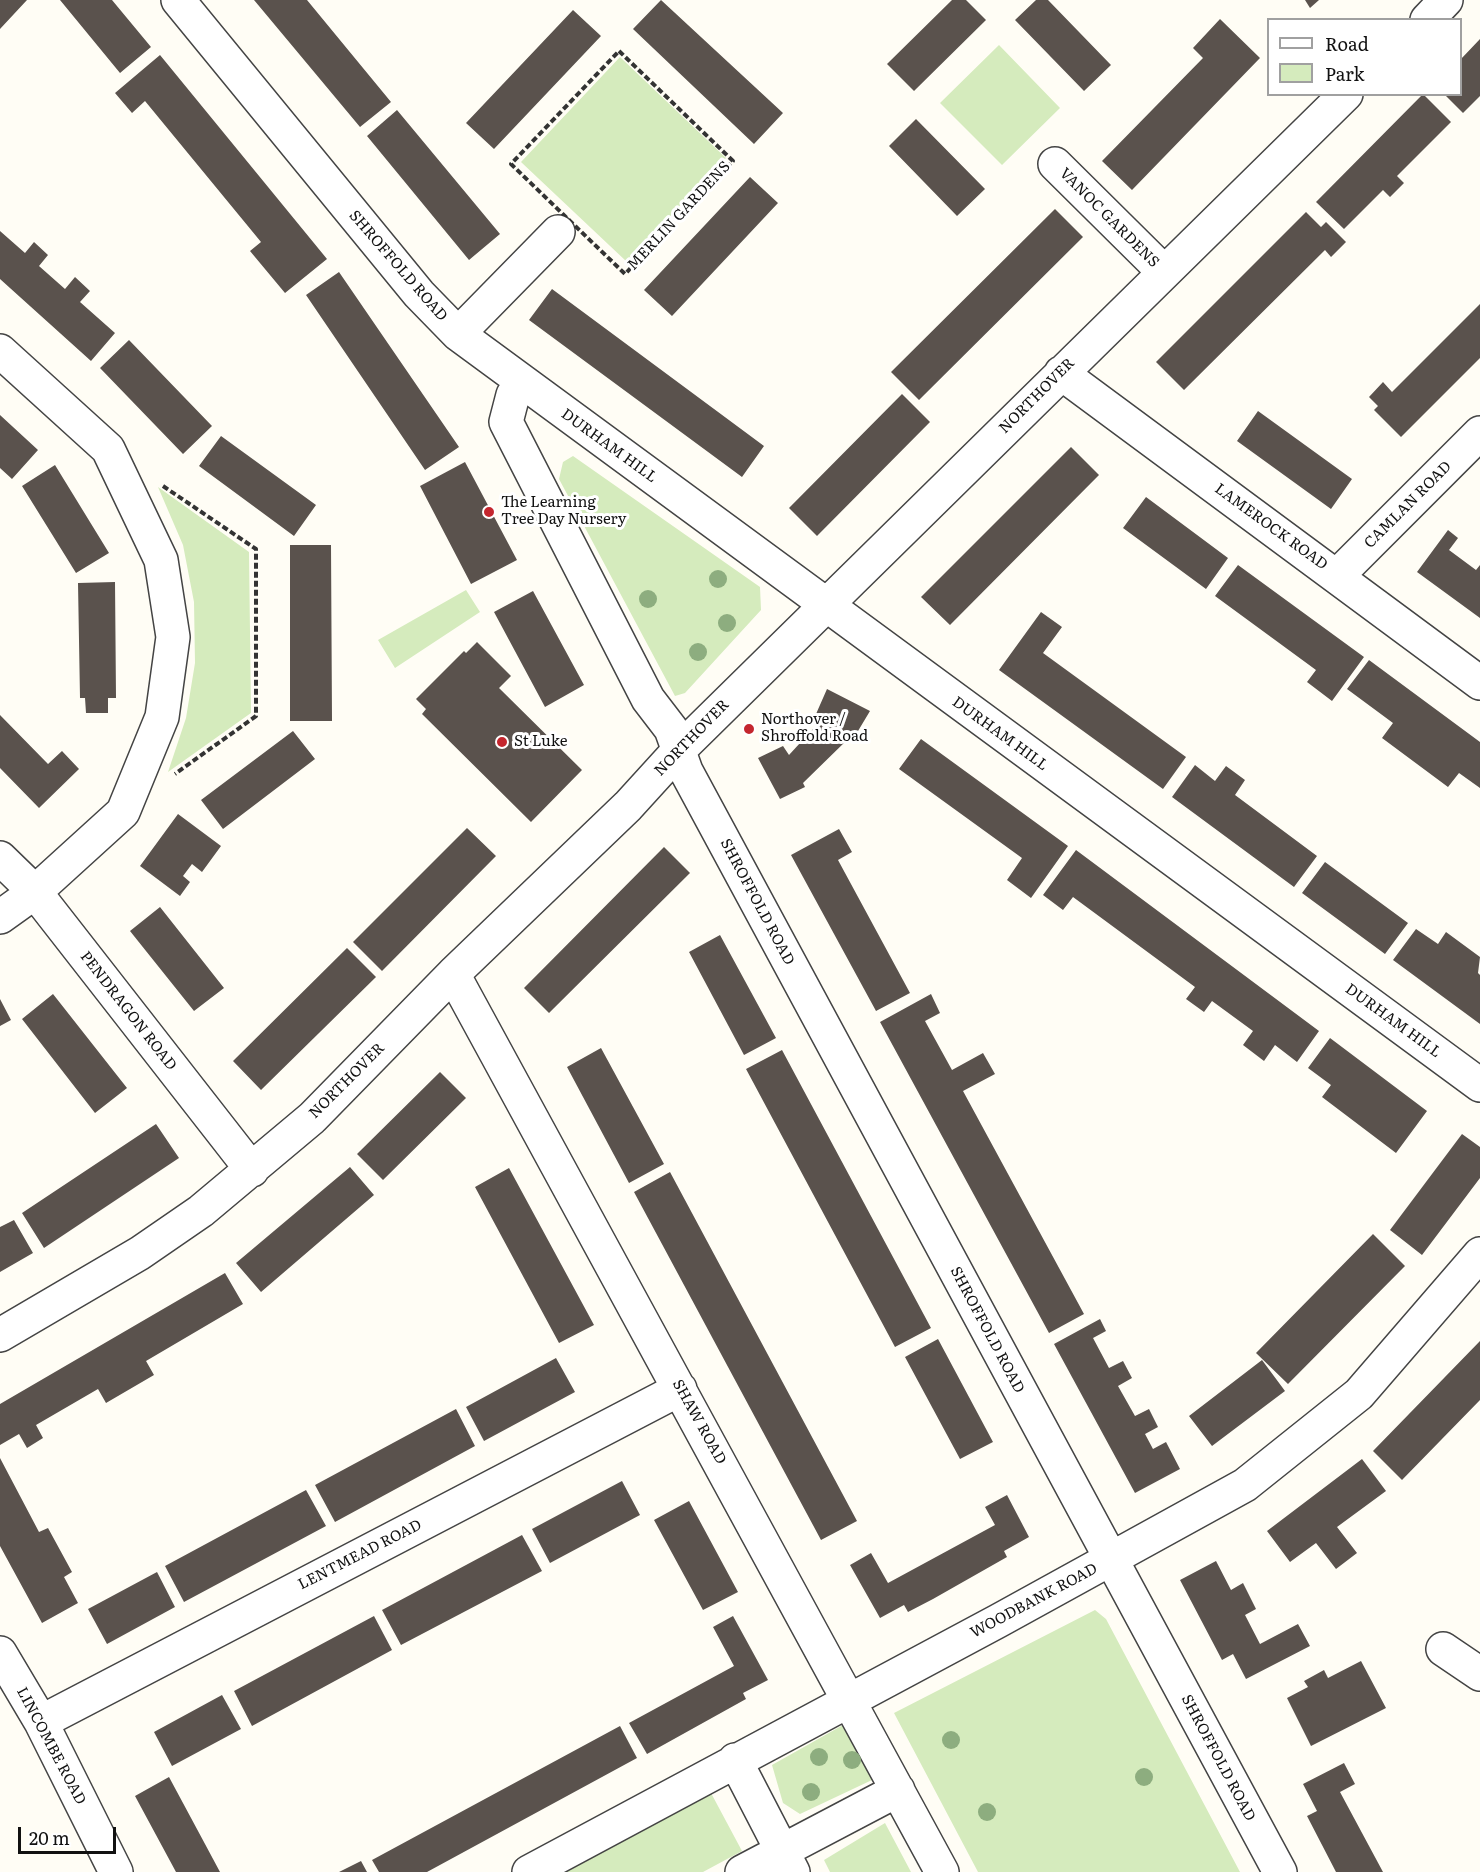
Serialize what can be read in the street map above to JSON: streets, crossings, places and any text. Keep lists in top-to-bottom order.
{
  "streets": {
    "street": [
      "VANOC GARDENS",
      "SHROFFOLD ROAD",
      "NORTHOVER",
      "DURHAM HILL",
      "CAMLAN ROAD",
      "LAMEROCK ROAD",
      "PENDRAGON ROAD",
      "SHAW ROAD",
      "LENTMEAD ROAD",
      "WOODBANK ROAD",
      "LINCOMBE ROAD"
    ],
    "path": ["MERLIN GARDENS"]
  },
  "crossings": [
    ["VANOC GARDENS", "NORTHOVER"],
    ["SHROFFOLD ROAD", "NORTHOVER"],
    ["SHROFFOLD ROAD", "DURHAM HILL"],
    ["SHROFFOLD ROAD", "WOODBANK ROAD"],
    ["NORTHOVER", "DURHAM HILL"],
    ["NORTHOVER", "LAMEROCK ROAD"],
    ["NORTHOVER", "PENDRAGON ROAD"],
    ["NORTHOVER", "SHAW ROAD"],
    ["CAMLAN ROAD", "LAMEROCK ROAD"],
    ["SHAW ROAD", "LENTMEAD ROAD"],
    ["SHAW ROAD", "WOODBANK ROAD"],
    ["LENTMEAD ROAD", "LINCOMBE ROAD"]
  ],
  "places": ["The Learning Tree Day Nursery", "Northover / Shroffold Road", "St Luke"],
  "legend": ["Road", "Park"],
  "scale_bar": "20 m"
}
